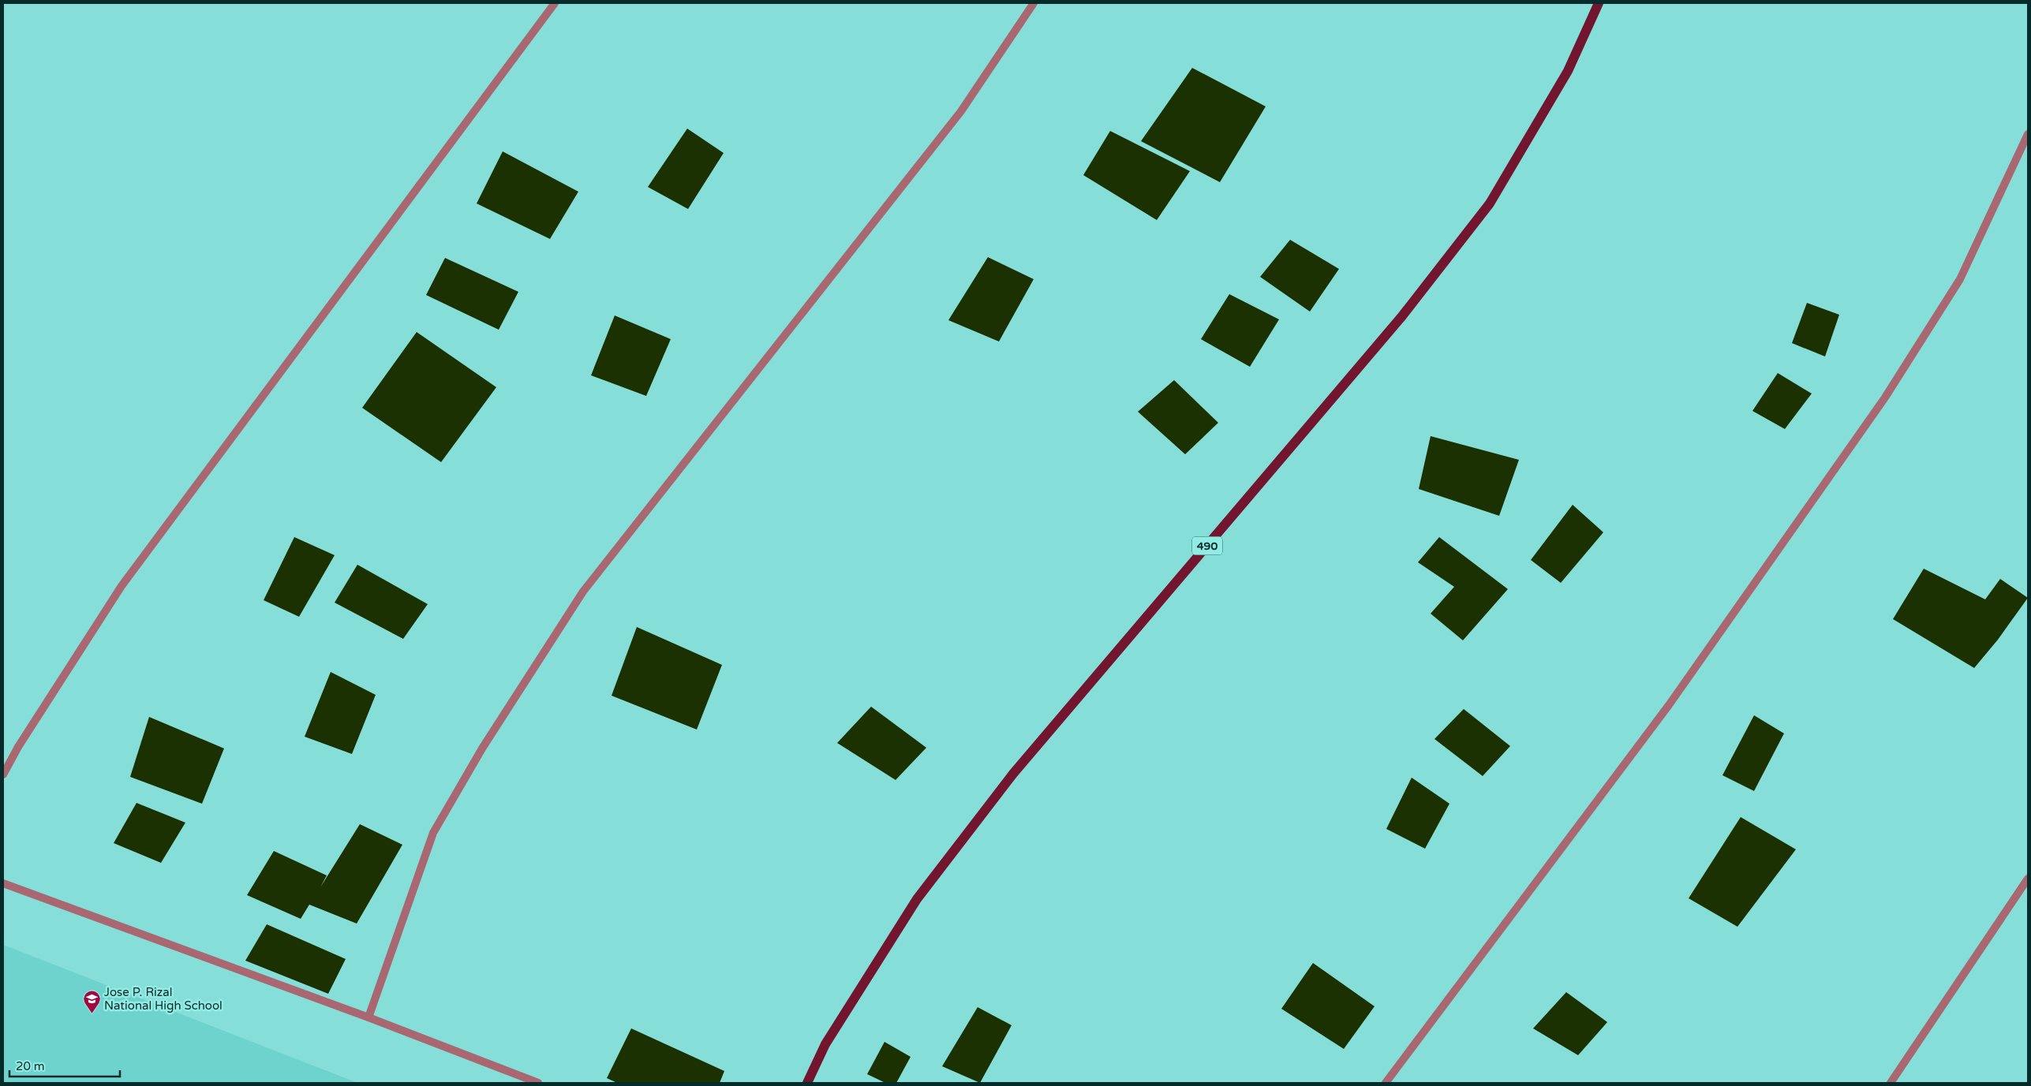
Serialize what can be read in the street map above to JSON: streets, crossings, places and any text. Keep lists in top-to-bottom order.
{
  "streets": {
    "main road": ["490"]
  },
  "places": {
    "school or university": ["Jose P. Rizal National High School"]
  },
  "scale_bar": "20 m"
}
